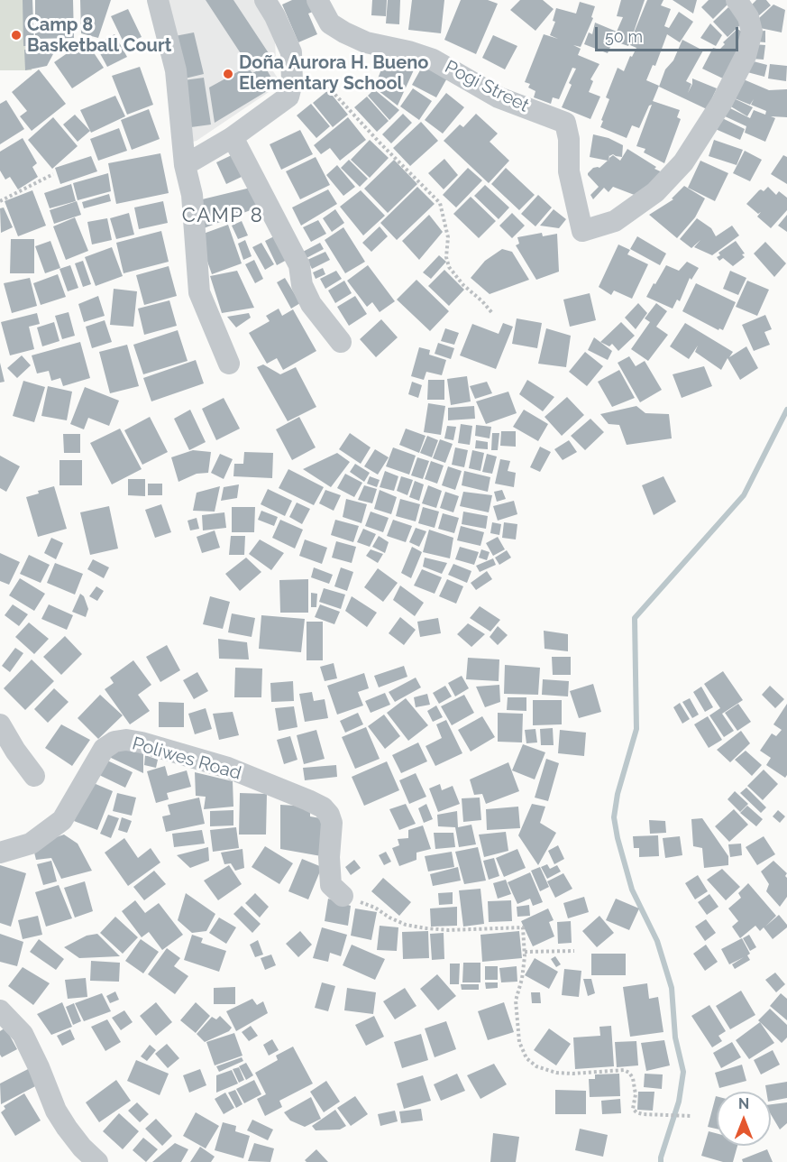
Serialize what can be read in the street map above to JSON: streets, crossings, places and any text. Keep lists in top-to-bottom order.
{
  "streets": {
    "street": ["Pogi Street", "Poliwes Road"]
  },
  "districts": ["CAMP 8"],
  "places": ["Camp 8 Basketball Court", "Doña Aurora H. Bueno Elementary School"],
  "scale_bar": "50 m",
  "north": "top"
}
